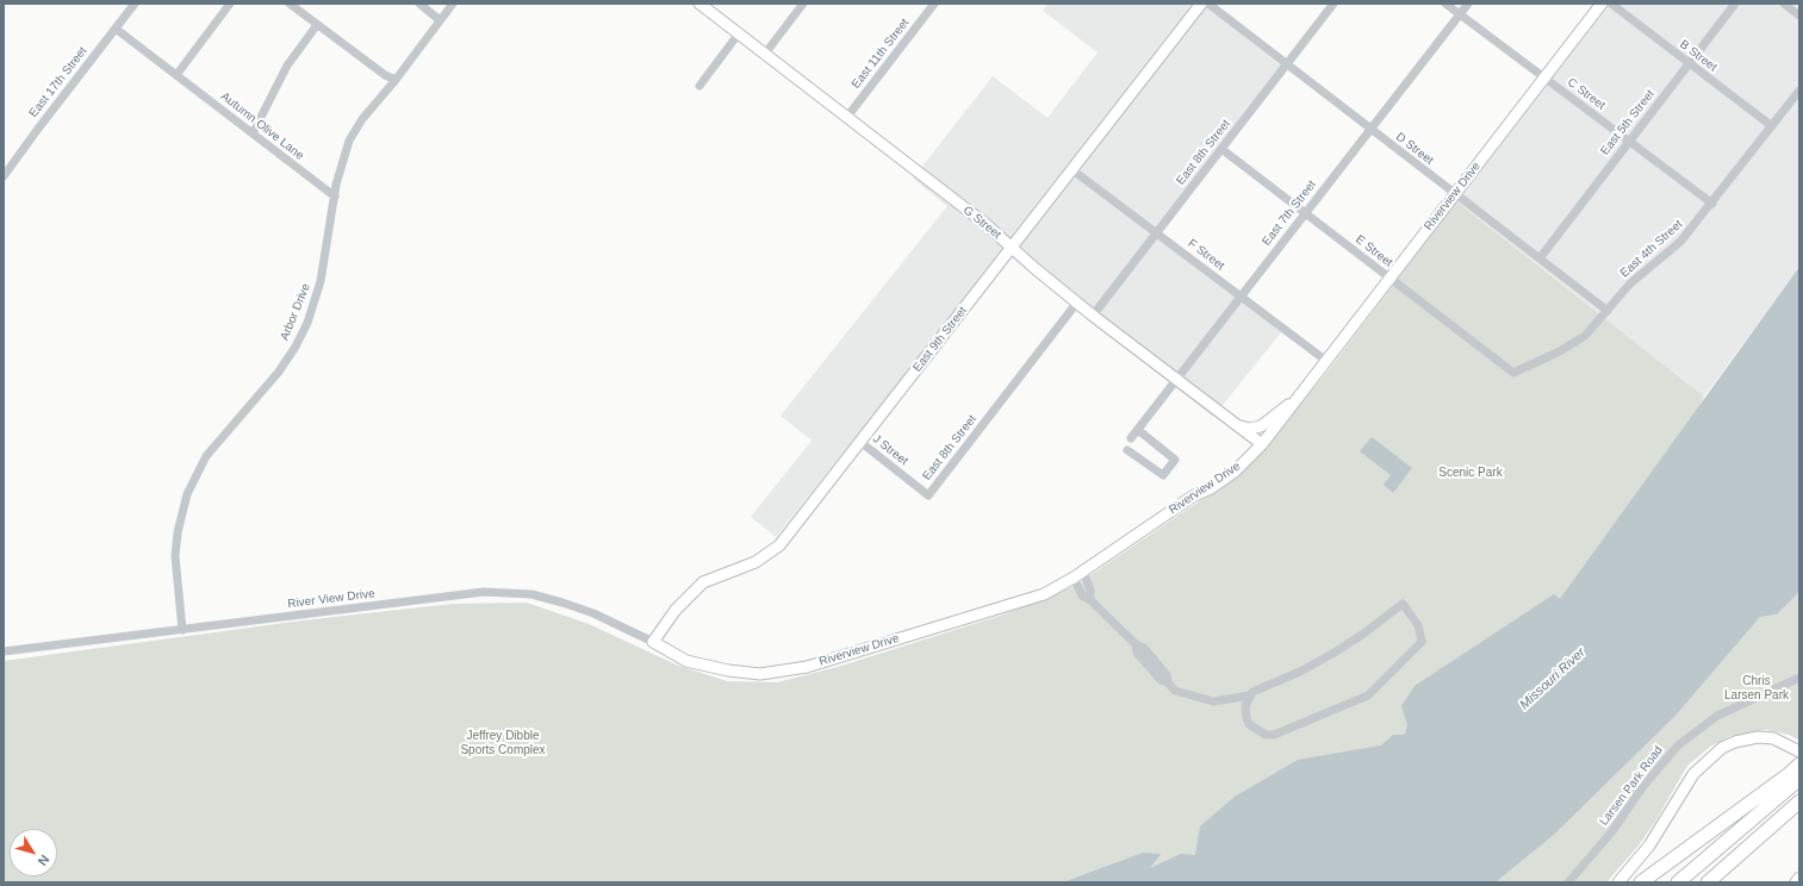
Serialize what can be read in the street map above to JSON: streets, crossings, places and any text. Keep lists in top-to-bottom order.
{
  "streets": {
    "main road": ["Riverview Drive", "G Street", "East 9th Street"],
    "street": [
      "East 11th Street",
      "B Street",
      "East 17th Street",
      "C Street",
      "East 5th Street",
      "Autumn Olive Lane",
      "D Street",
      "East 8th Street",
      "East 7th Street",
      "East 4th Street",
      "E Street",
      "F Street",
      "Arbor Drive",
      "J Street",
      "River View Drive",
      "Larsen Park Road"
    ]
  },
  "crossings": [
    ["East 11th Street", "G Street"],
    ["B Street", "East 5th Street"],
    ["B Street", "East 4th Street"],
    ["East 17th Street", "Autumn Olive Lane"],
    ["C Street", "East 5th Street"],
    ["C Street", "Riverview Drive"],
    ["C Street", "East 7th Street"],
    ["C Street", "East 4th Street"],
    ["East 5th Street", "D Street"],
    ["Autumn Olive Lane", "Arbor Drive"],
    ["D Street", "East 8th Street"],
    ["D Street", "Riverview Drive"],
    ["D Street", "East 7th Street"],
    ["D Street", "East 4th Street"],
    ["East 8th Street", "G Street"],
    ["East 8th Street", "E Street"],
    ["East 8th Street", "F Street"],
    ["East 8th Street", "J Street"],
    ["Riverview Drive", "G Street"],
    ["Riverview Drive", "E Street"],
    ["Riverview Drive", "F Street"],
    ["Riverview Drive", "East 9th Street"],
    ["Riverview Drive", "River View Drive"],
    ["East 7th Street", "G Street"],
    ["East 7th Street", "E Street"],
    ["East 7th Street", "F Street"],
    ["G Street", "East 9th Street"],
    ["East 4th Street", "E Street"],
    ["F Street", "East 9th Street"],
    ["Arbor Drive", "River View Drive"],
    ["East 9th Street", "J Street"],
    ["East 9th Street", "River View Drive"]
  ],
  "water": ["Missouri River"],
  "parks": ["Scenic Park", "Chris Larsen Park", "Jeffrey Dibble Sports Complex"],
  "north": "bottom right"
}
